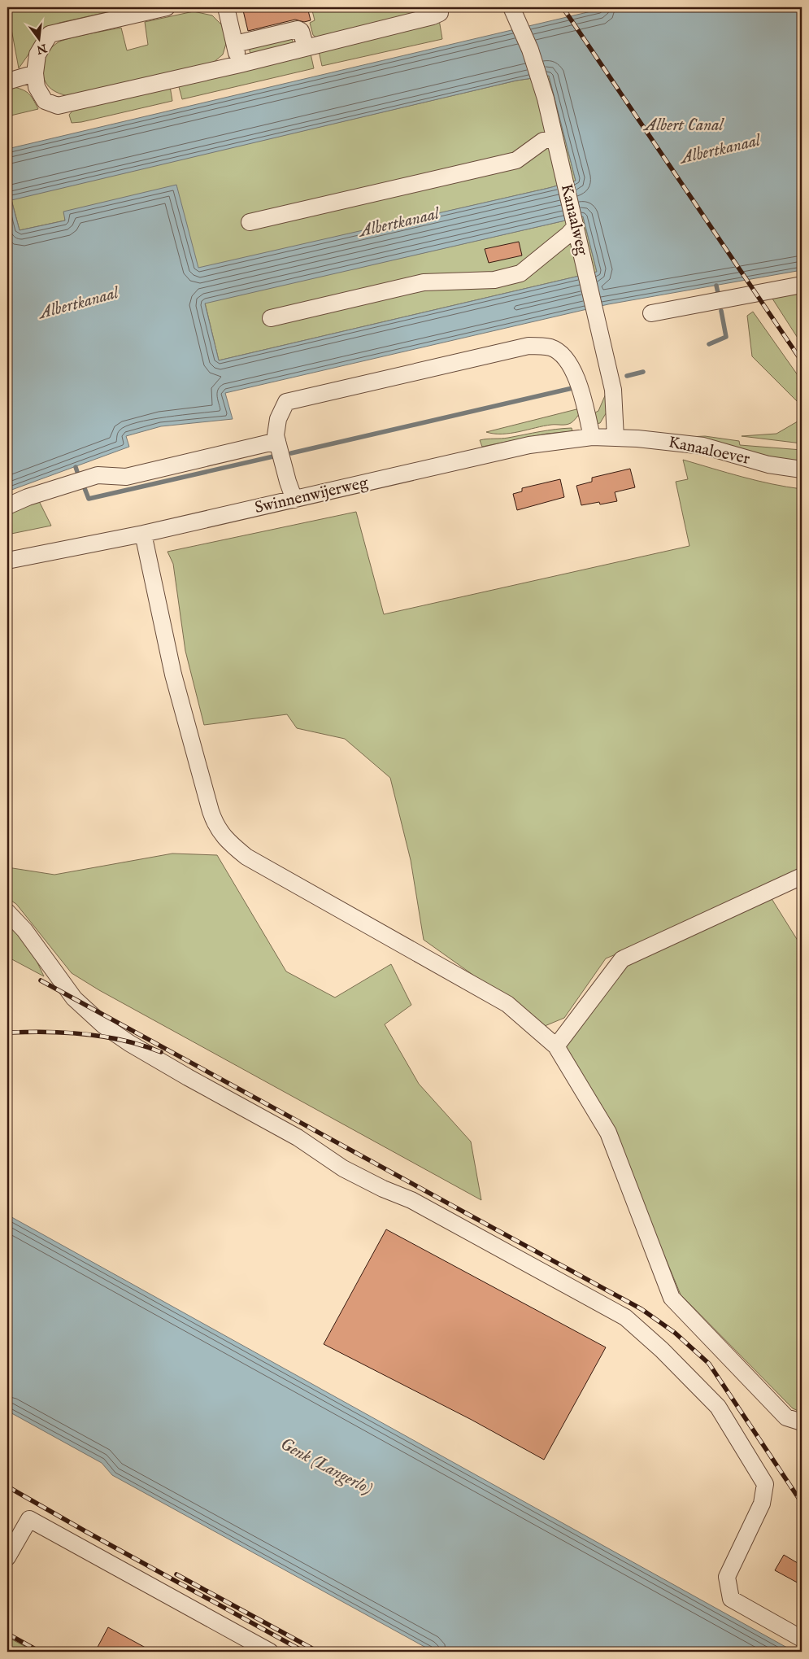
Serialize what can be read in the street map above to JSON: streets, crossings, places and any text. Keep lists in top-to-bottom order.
{
  "streets": {
    "street": ["Kanaalweg", "Kanaaloever", "Swinnenwijerweg"]
  },
  "crossings": [
    ["Kanaalweg", "Kanaaloever"],
    ["Kanaalweg", "Swinnenwijerweg"],
    ["Kanaaloever", "Swinnenwijerweg"]
  ],
  "water": ["Albert Canal", "Albertkanaal", "Genk (Langerlo)"],
  "north": "bottom"
}
